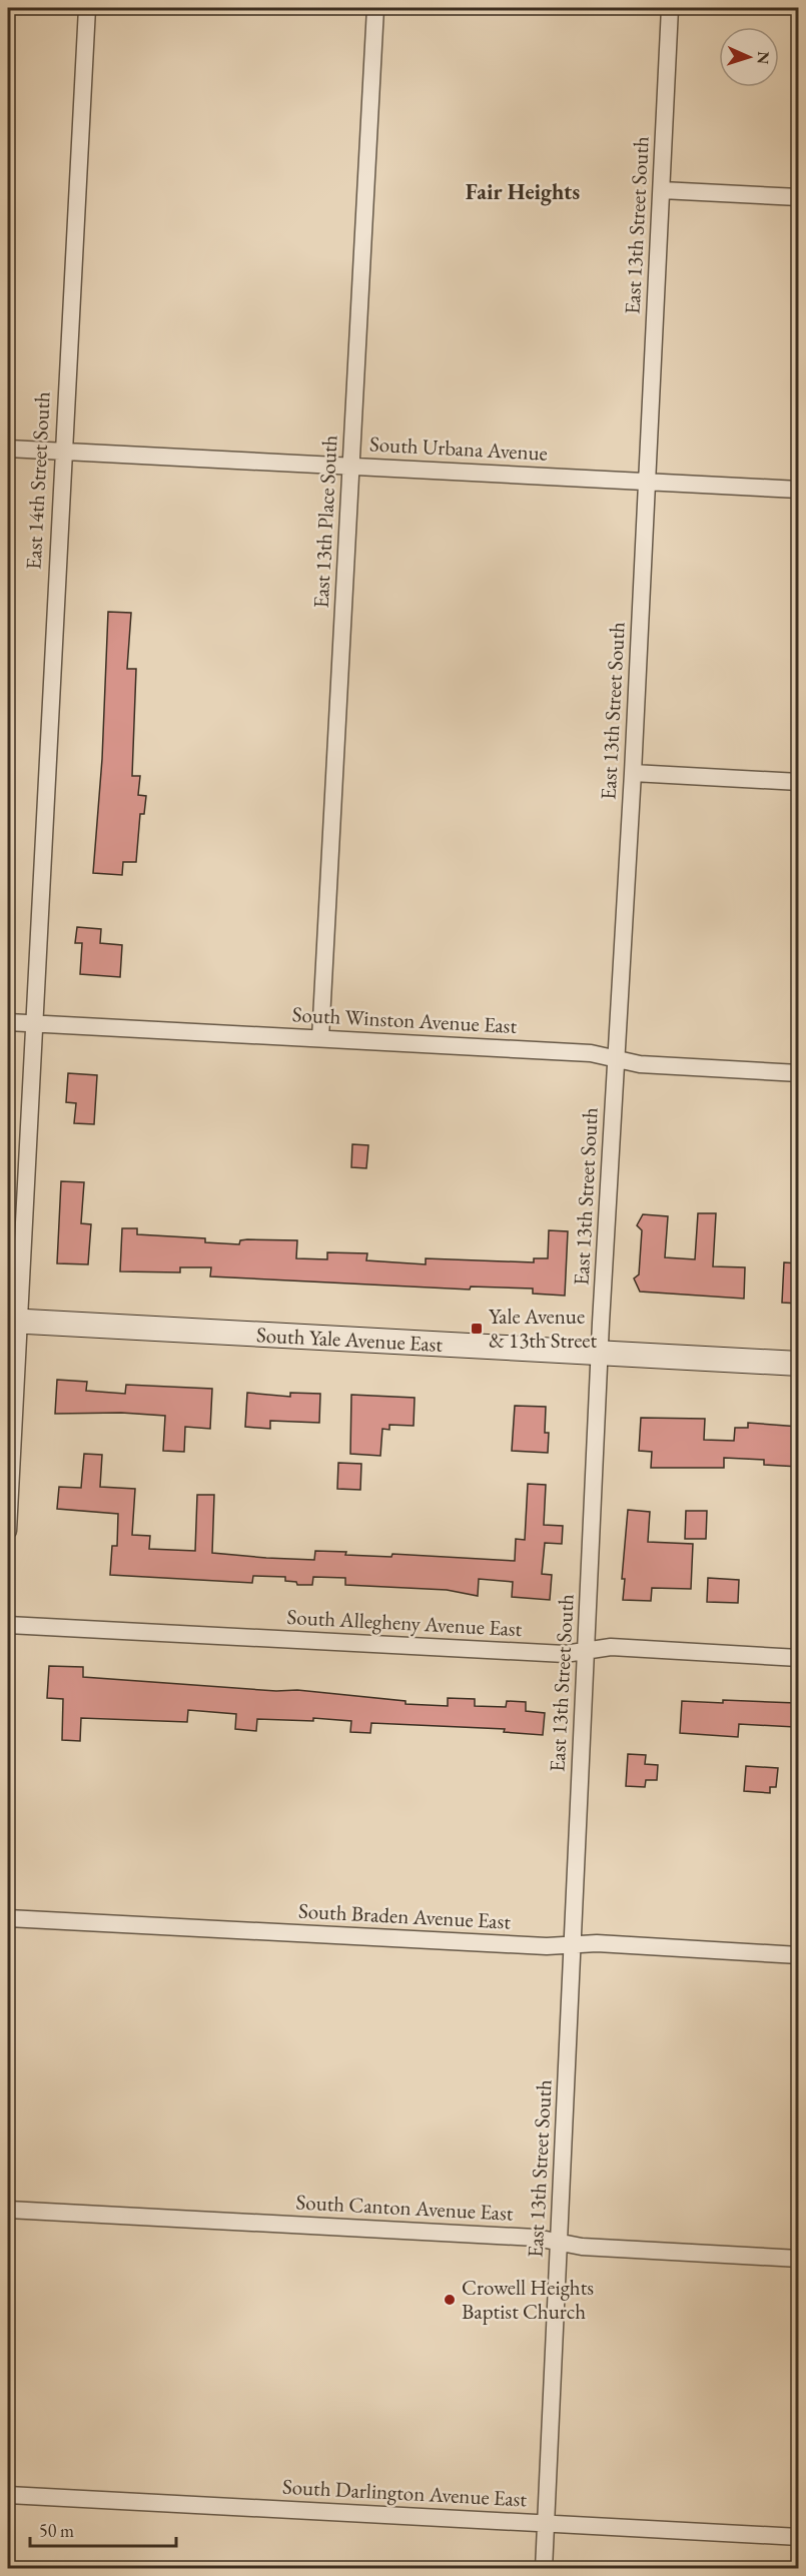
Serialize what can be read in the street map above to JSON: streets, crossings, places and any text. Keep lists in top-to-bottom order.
{
  "streets": {
    "main road": ["South Yale Avenue East"],
    "street": [
      "East 13th Street South",
      "South Urbana Avenue",
      "East 14th Street South",
      "East 13th Place South",
      "South Winston Avenue East",
      "South Allegheny Avenue East",
      "South Braden Avenue East",
      "South Canton Avenue East",
      "South Darlington Avenue East"
    ]
  },
  "crossings": [
    ["East 13th Street South", "South Urbana Avenue"],
    ["East 13th Street South", "South Winston Avenue East"],
    ["East 13th Street South", "South Yale Avenue East"],
    ["East 13th Street South", "South Allegheny Avenue East"],
    ["East 13th Street South", "South Braden Avenue East"],
    ["East 13th Street South", "South Canton Avenue East"],
    ["East 13th Street South", "South Darlington Avenue East"],
    ["South Urbana Avenue", "East 14th Street South"],
    ["South Urbana Avenue", "East 13th Place South"],
    ["East 14th Street South", "South Winston Avenue East"],
    ["East 14th Street South", "South Yale Avenue East"],
    ["East 13th Place South", "South Winston Avenue East"]
  ],
  "districts": ["Fair Heights"],
  "places": {
    "transit": ["Yale Avenue & 13th Street"],
    "other": ["Crowell Heights Baptist Church"]
  },
  "scale_bar": "50 m",
  "north": "right"
}
